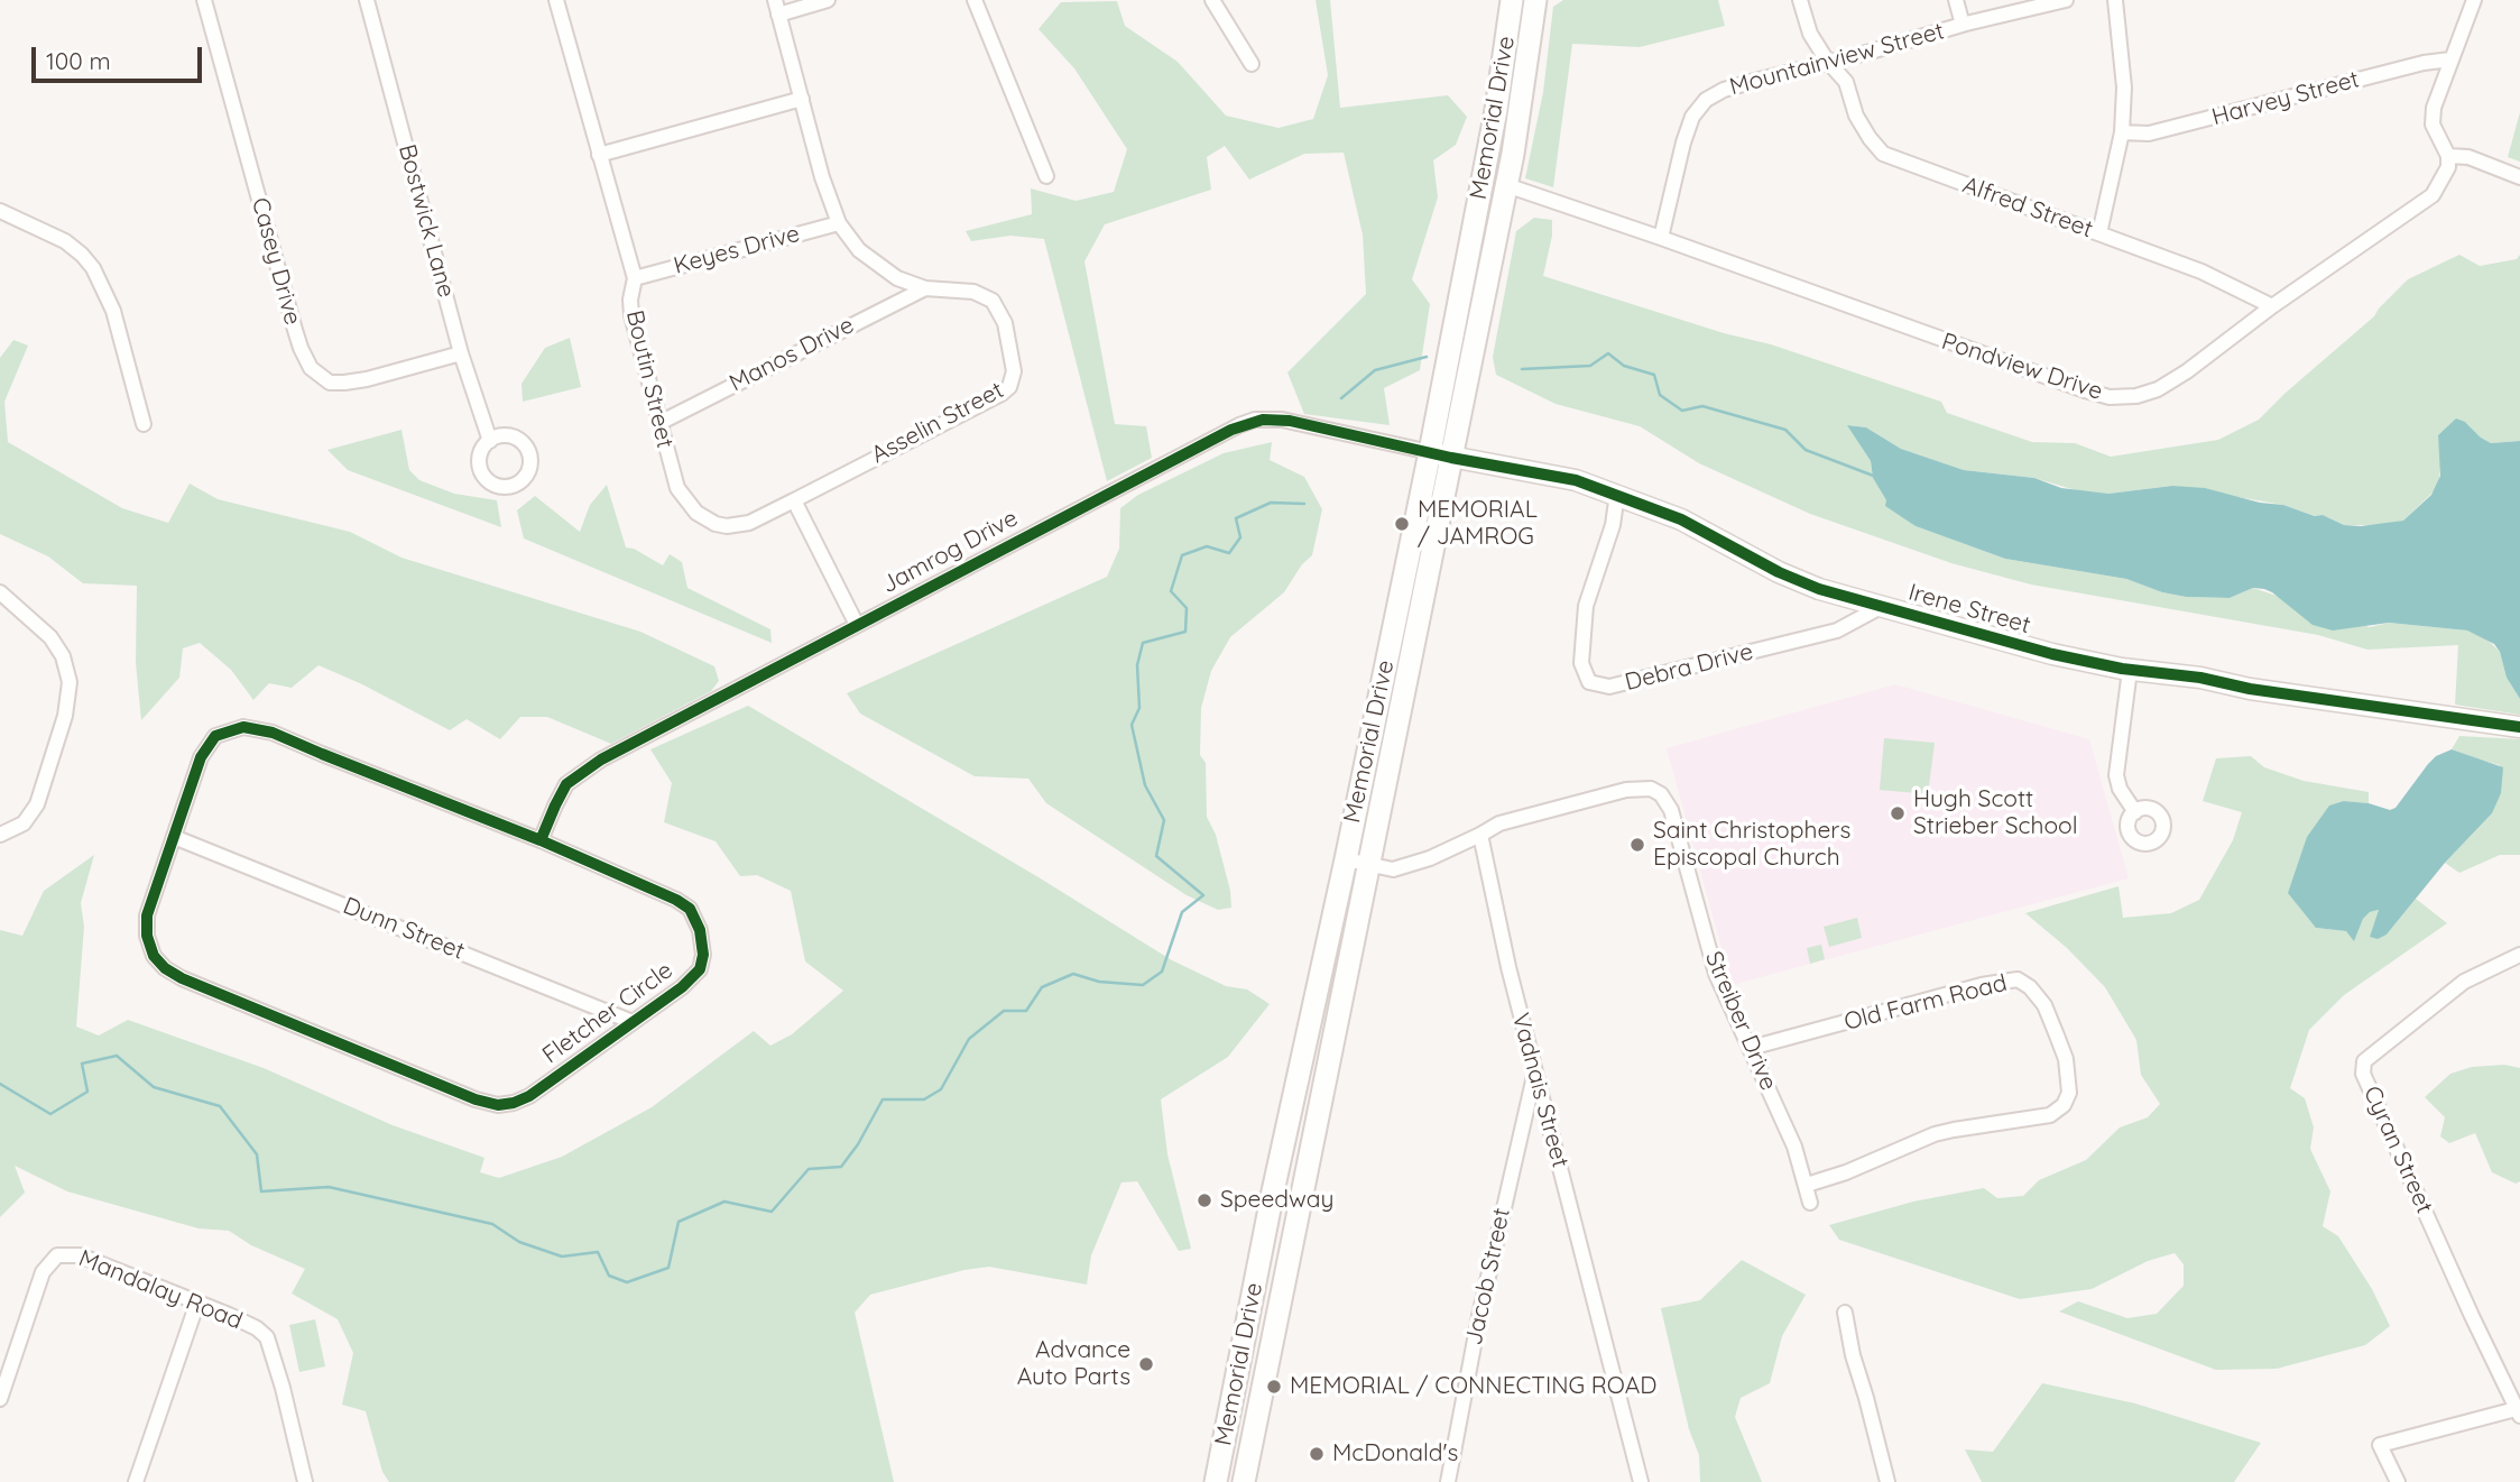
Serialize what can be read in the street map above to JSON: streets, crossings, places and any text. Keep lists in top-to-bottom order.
{
  "streets": {
    "main road": ["Memorial Drive"],
    "street": [
      "Mountainview Street",
      "Harvey Street",
      "Alfred Street",
      "Bostwick Lane",
      "Keyes Drive",
      "Casey Drive",
      "Manos Drive",
      "Pondview Drive",
      "Boutin Street",
      "Asselin Street",
      "Jamrog Drive",
      "Irene Street",
      "Debra Drive",
      "Dunn Street",
      "Old Farm Road",
      "Fletcher Circle",
      "Streiber Drive",
      "Vadnais Street",
      "Cyran Street",
      "Jacob Street",
      "Mandalay Road"
    ]
  },
  "crossings": [
    ["Mountainview Street", "Alfred Street"],
    ["Mountainview Street", "Pondview Drive"],
    ["Memorial Drive", "Pondview Drive"],
    ["Memorial Drive", "Jamrog Drive"],
    ["Memorial Drive", "Irene Street"],
    ["Alfred Street", "Pondview Drive"],
    ["Bostwick Lane", "Casey Drive"],
    ["Keyes Drive", "Boutin Street"],
    ["Keyes Drive", "Asselin Street"],
    ["Manos Drive", "Boutin Street"],
    ["Manos Drive", "Asselin Street"],
    ["Boutin Street", "Asselin Street"],
    ["Jamrog Drive", "Irene Street"],
    ["Jamrog Drive", "Fletcher Circle"],
    ["Irene Street", "Debra Drive"],
    ["Dunn Street", "Fletcher Circle"],
    ["Old Farm Road", "Streiber Drive"],
    ["Streiber Drive", "Vadnais Street"],
    ["Vadnais Street", "Jacob Street"]
  ],
  "places": [
    "MEMORIAL / JAMROG",
    "Hugh Scott Strieber School",
    "Saint Christophers Episcopal Church",
    "Speedway",
    "Advance Auto Parts",
    "MEMORIAL / CONNECTING ROAD",
    "McDonald's"
  ],
  "scale_bar": "100 m"
}
